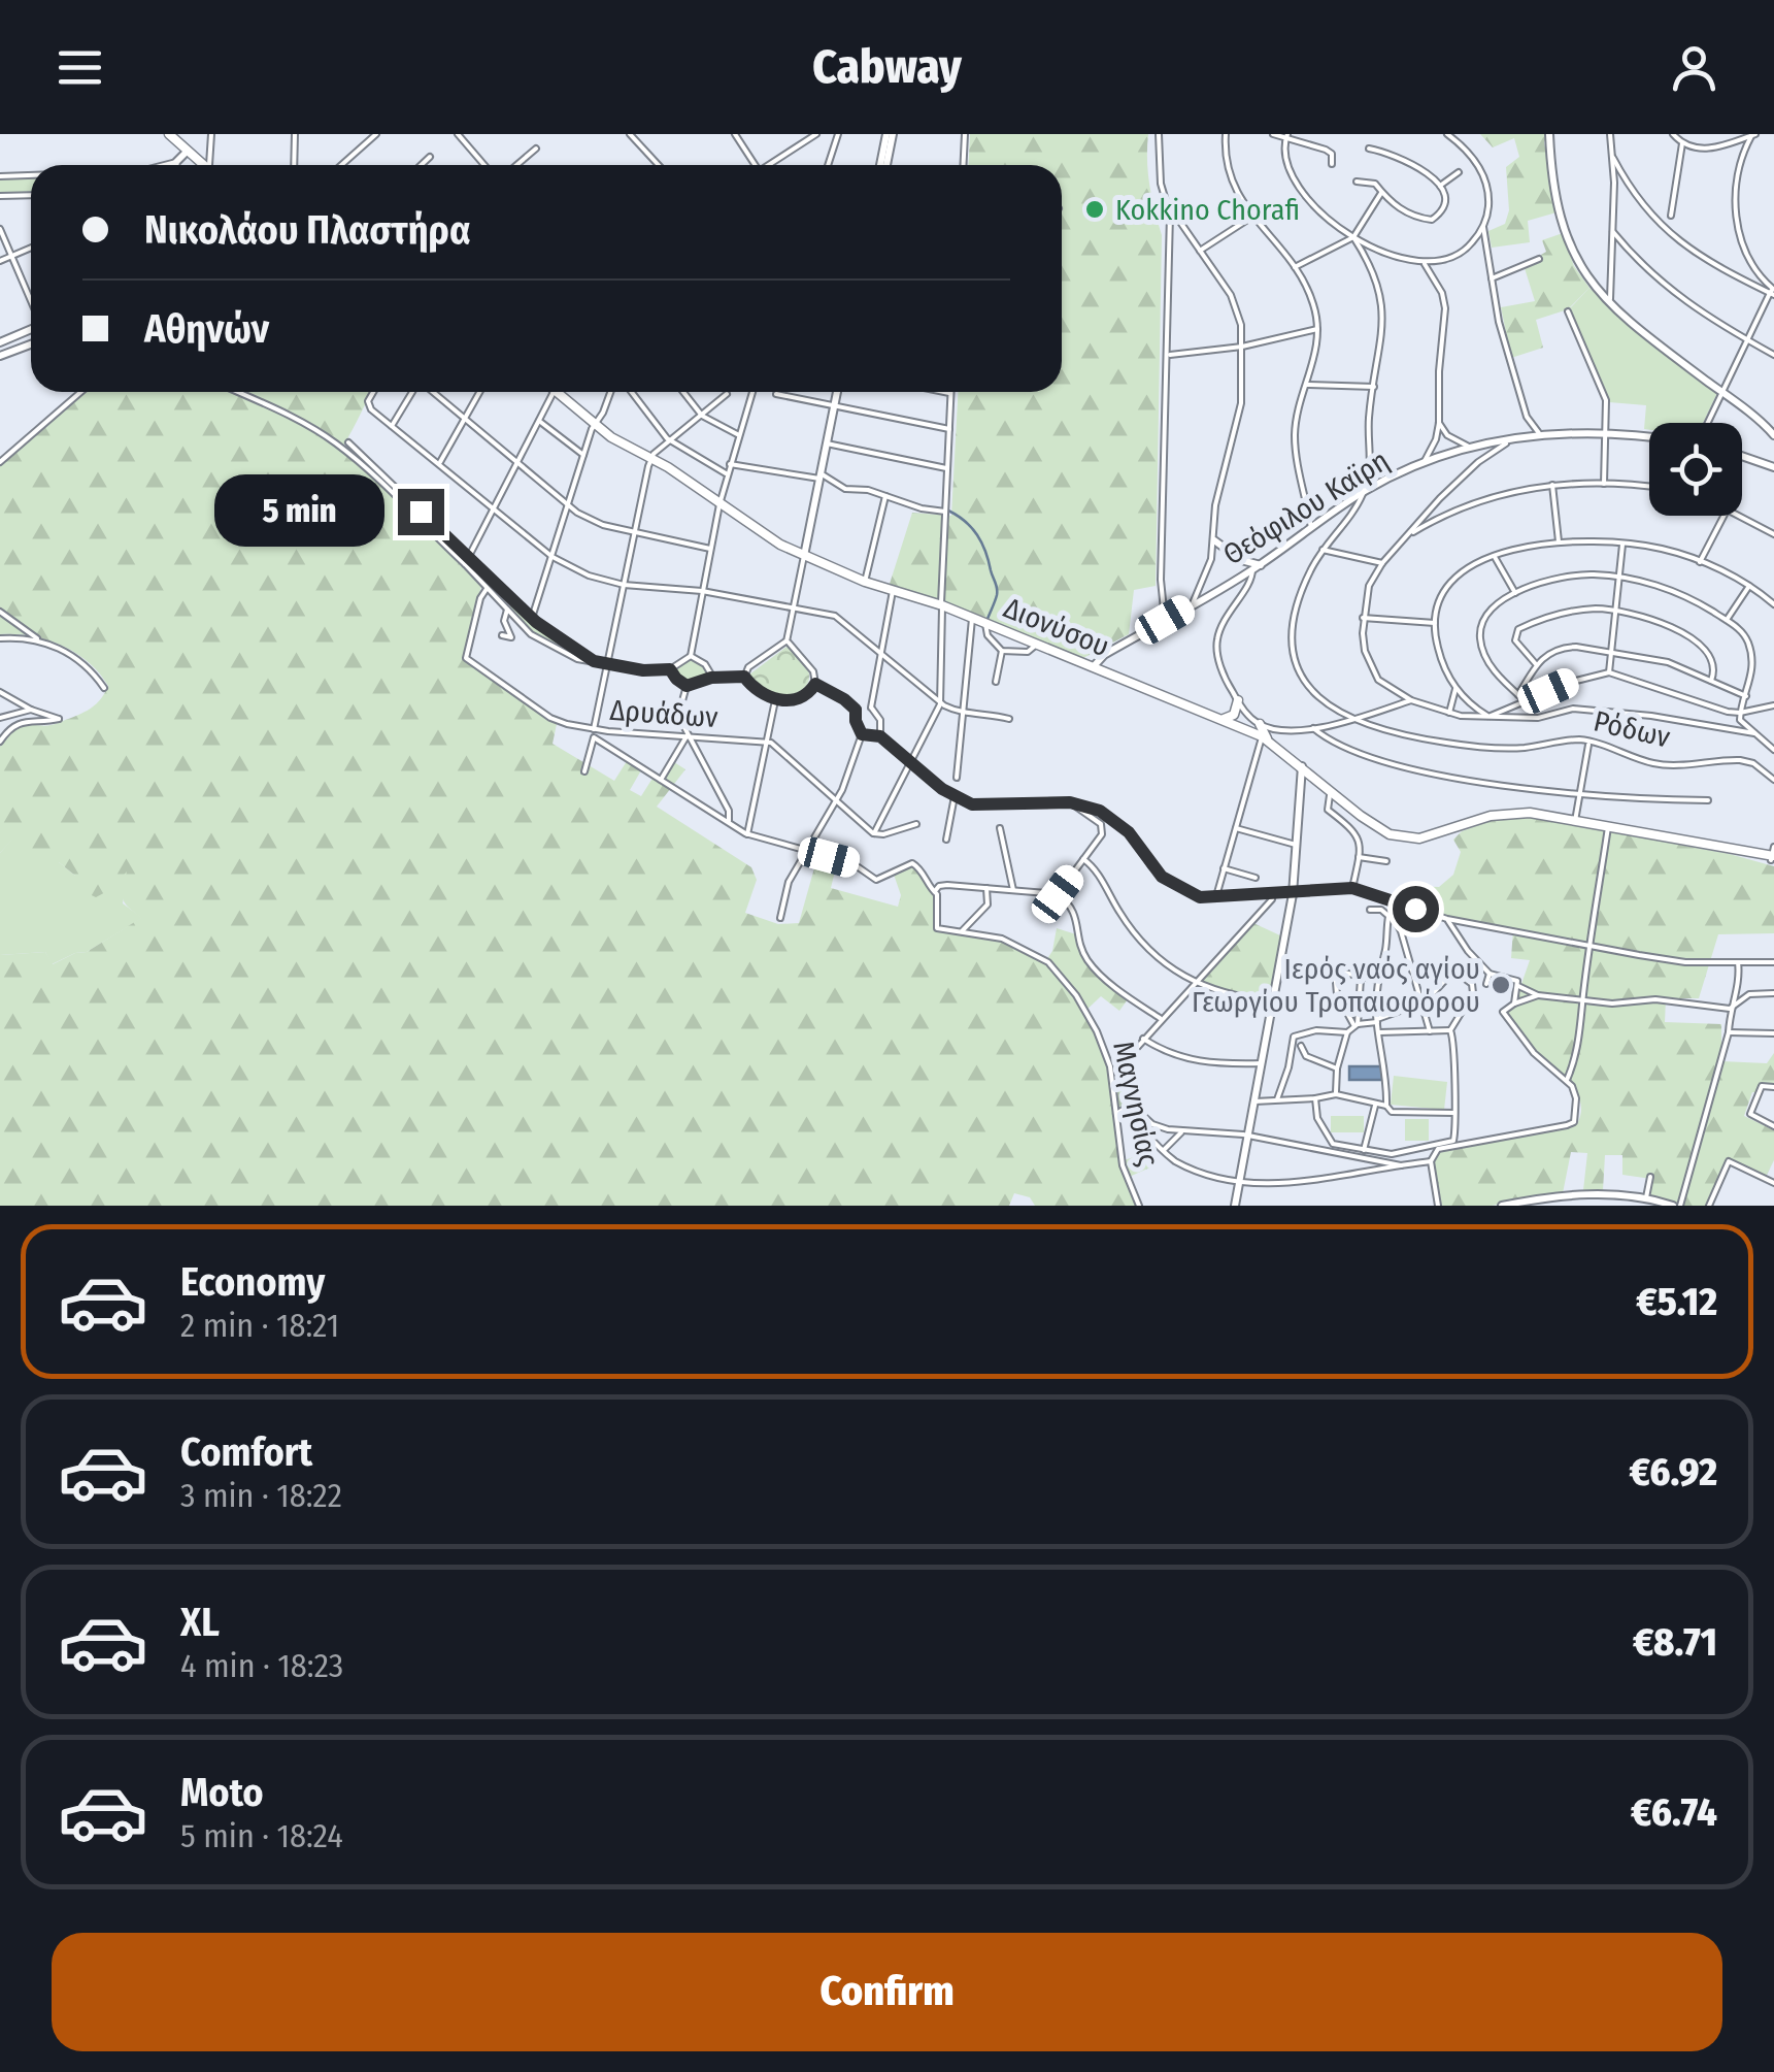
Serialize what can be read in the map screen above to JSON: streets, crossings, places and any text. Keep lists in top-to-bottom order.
{
  "streets": {
    "main road": ["Διονύσου"],
    "street": [
      "Θεόφιλου Καϊρη",
      "Δρυάδων",
      "Ρόδων",
      "Μαγνησίας"
    ]
  },
  "crossings": [
    ["Θεόφιλου Καϊρη", "Διονύσου"]
  ],
  "places": ["Kokkino Chorafi", "Ιερός ναός αγίου Γεωργίου Τροπαιοφόρου"],
  "page": {
    "header": "Cabway",
    "banner": ["Νικολάου Πλαστήρα", "Αθηνών"],
    "bubble": "5 min",
    "list": [
      {
        "name": "Economy",
        "note": "2 min · 18:21",
        "value": "€5.12"
      },
      {
        "name": "Comfort",
        "note": "3 min · 18:22",
        "value": "€6.92"
      },
      {
        "name": "XL",
        "note": "4 min · 18:23",
        "value": "€8.71"
      },
      {
        "name": "Moto",
        "note": "5 min · 18:24",
        "value": "€6.74"
      }
    ],
    "buttons": "Confirm"
  }
}
